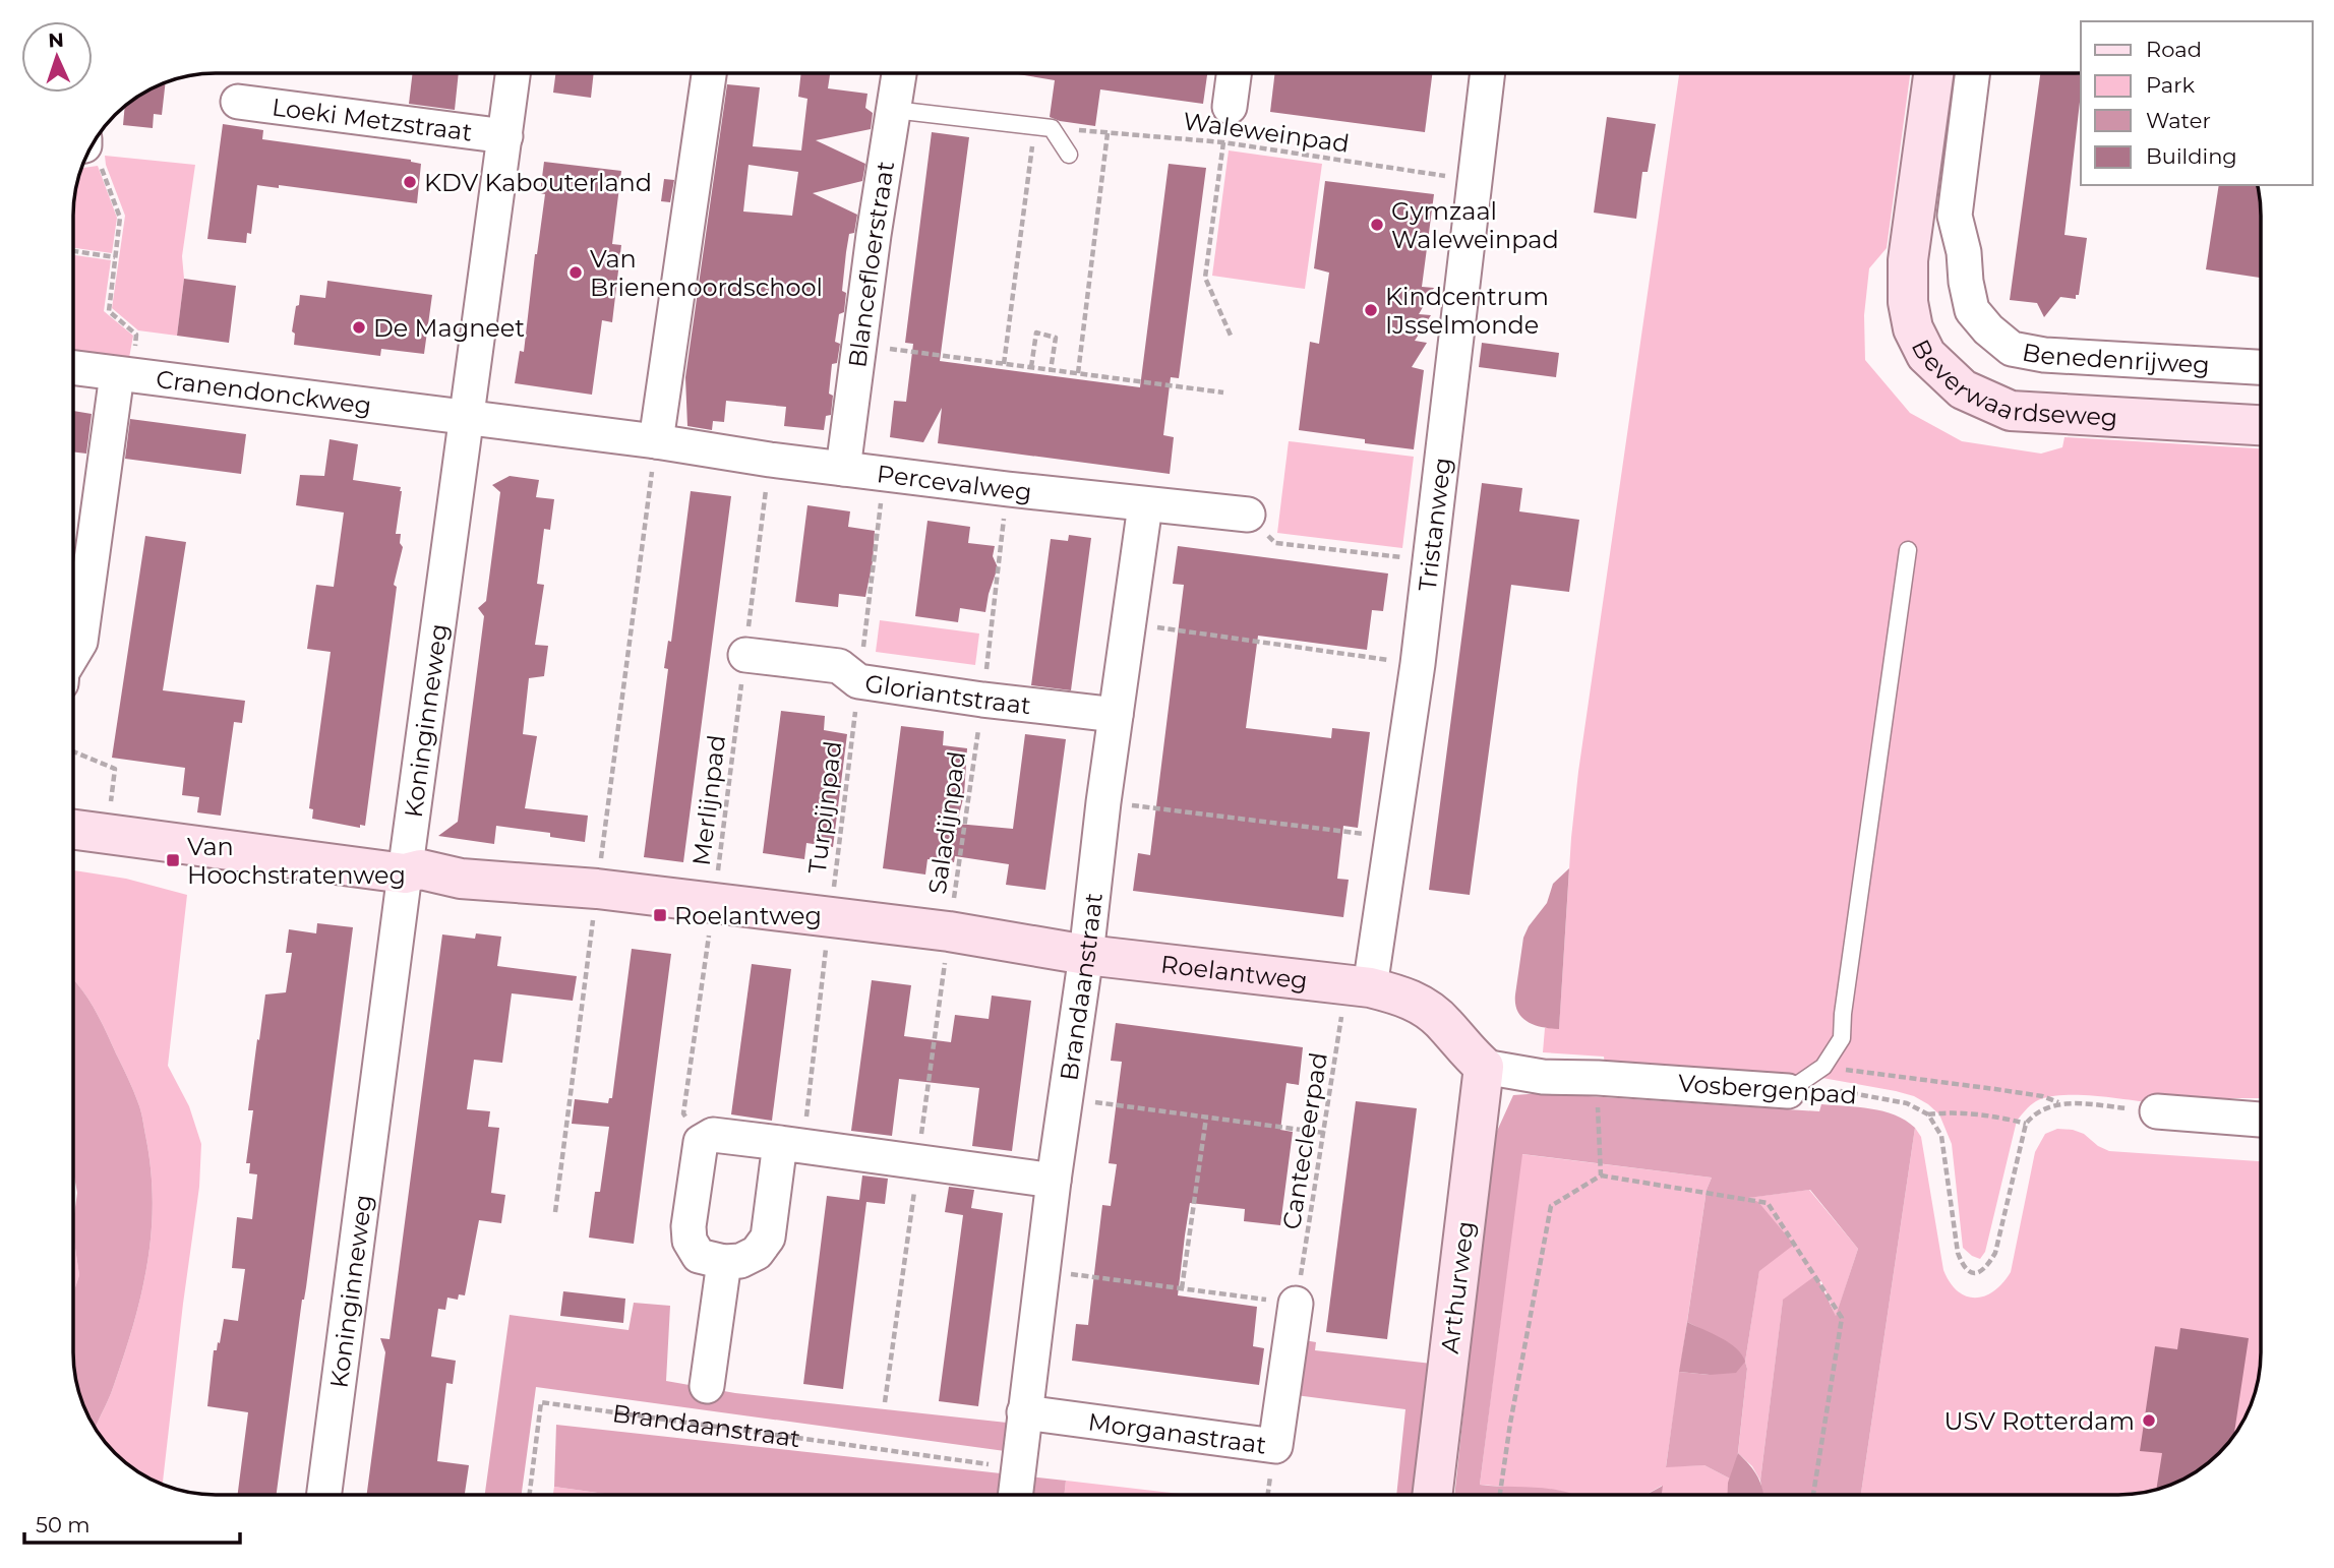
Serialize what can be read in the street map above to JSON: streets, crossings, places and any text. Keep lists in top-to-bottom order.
{
  "streets": {
    "street": [
      "Loeki Metzstraat",
      "Blancefloerstraat",
      "Benedenrijweg",
      "Beverwaardseweg",
      "Cranendonckweg",
      "Percevalweg",
      "Tristanweg",
      "Gloriantstraat",
      "Koninginneweg",
      "Roelantweg",
      "Brandaanstraat",
      "Vosbergenpad",
      "Arthurweg",
      "Morganastraat"
    ],
    "path": [
      "Waleweinpad",
      "Merlijnpad",
      "Turpijnpad",
      "Saladijnpad",
      "Cantecleerpad"
    ]
  },
  "crossings": [
    ["Loeki Metzstraat", "Koninginneweg"],
    ["Waleweinpad", "Tristanweg"],
    ["Blancefloerstraat", "Percevalweg"],
    ["Cranendonckweg", "Percevalweg"],
    ["Cranendonckweg", "Koninginneweg"],
    ["Percevalweg", "Koninginneweg"],
    ["Percevalweg", "Merlijnpad"],
    ["Percevalweg", "Turpijnpad"],
    ["Percevalweg", "Saladijnpad"],
    ["Percevalweg", "Brandaanstraat"],
    ["Tristanweg", "Roelantweg"],
    ["Tristanweg", "Cantecleerpad"],
    ["Gloriantstraat", "Merlijnpad"],
    ["Gloriantstraat", "Turpijnpad"],
    ["Gloriantstraat", "Saladijnpad"],
    ["Gloriantstraat", "Brandaanstraat"],
    ["Koninginneweg", "Roelantweg"],
    ["Merlijnpad", "Roelantweg"],
    ["Turpijnpad", "Roelantweg"],
    ["Saladijnpad", "Roelantweg"],
    ["Roelantweg", "Brandaanstraat"],
    ["Roelantweg", "Vosbergenpad"],
    ["Roelantweg", "Cantecleerpad"],
    ["Roelantweg", "Arthurweg"],
    ["Brandaanstraat", "Morganastraat"],
    ["Vosbergenpad", "Arthurweg"],
    ["Cantecleerpad", "Morganastraat"]
  ],
  "places": {
    "other": [
      "KDV Kabouterland",
      "Gymzaal Waleweinpad",
      "Van Brienenoordschool",
      "Kindcentrum IJsselmonde",
      "De Magneet",
      "USV Rotterdam"
    ],
    "transit": ["Van Hoochstratenweg", "Roelantweg"]
  },
  "legend": [
    "Road",
    "Park",
    "Water",
    "Building"
  ],
  "scale_bar": "50 m",
  "north": "top"
}
